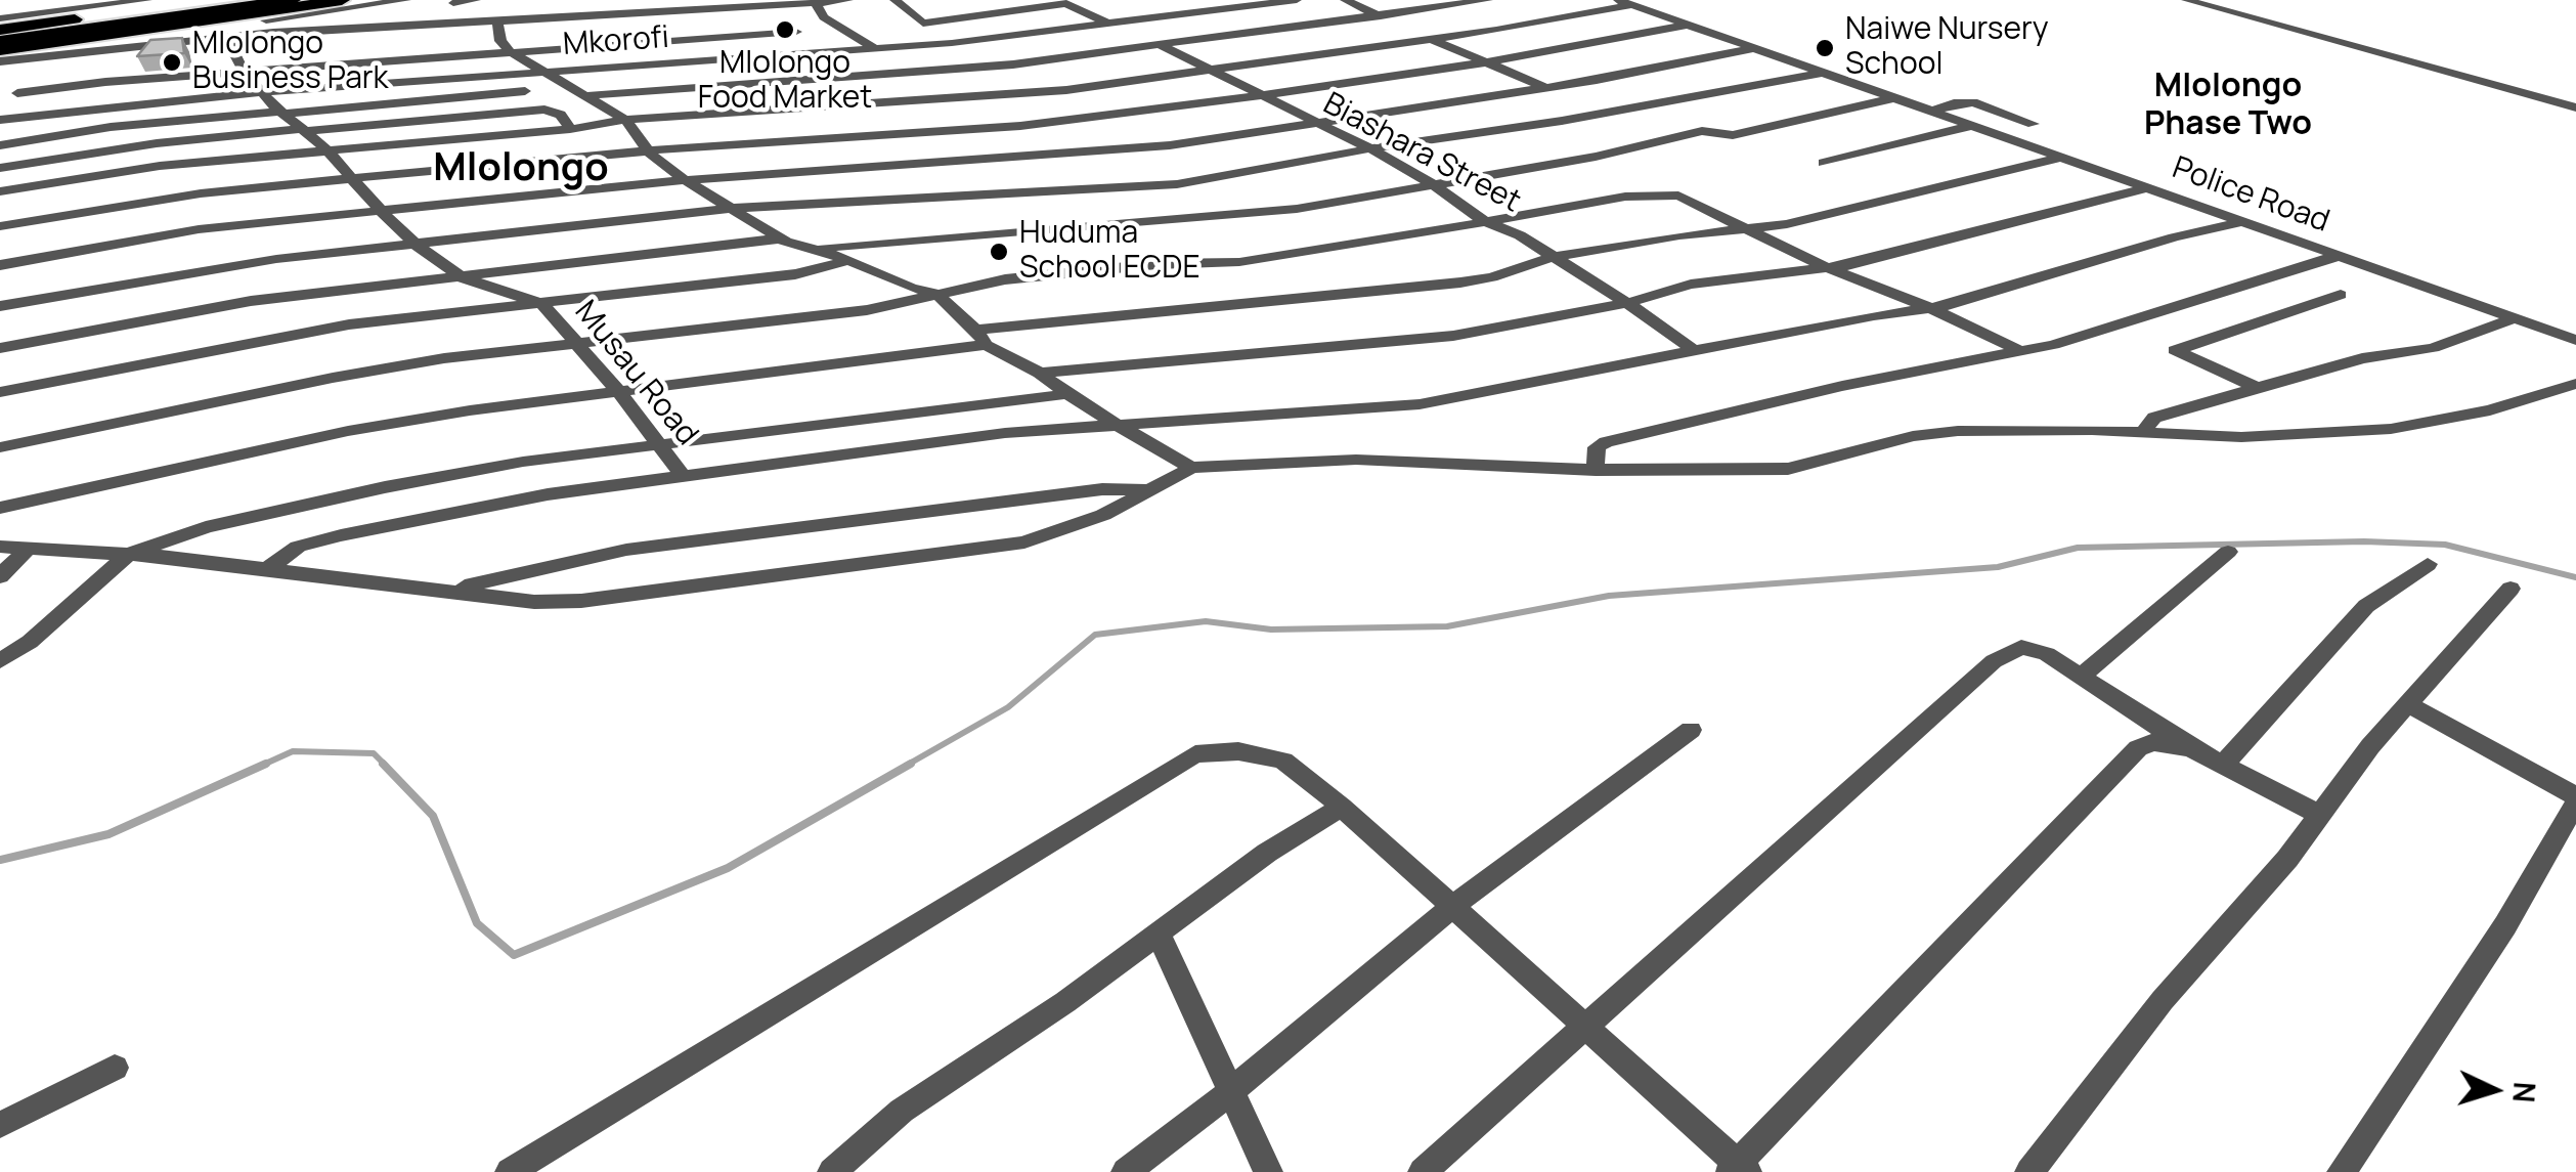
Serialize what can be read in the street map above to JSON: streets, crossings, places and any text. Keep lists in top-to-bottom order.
{
  "streets": {
    "street": [
      "Mkorofi",
      "Biashara Street",
      "Police Road",
      "Musau Road"
    ]
  },
  "crossings": [
    ["Mkorofi", "Biashara Street"],
    ["Mkorofi", "Musau Road"],
    ["Biashara Street", "Musau Road"],
    ["Police Road", "Musau Road"]
  ],
  "districts": ["Mlolongo Phase Two", "Mlolongo"],
  "places": [
    "Mlolongo Food Market",
    "Naiwe Nursery School",
    "Mlolongo Business Park",
    "Huduma School ECDE"
  ],
  "north": "right"
}
